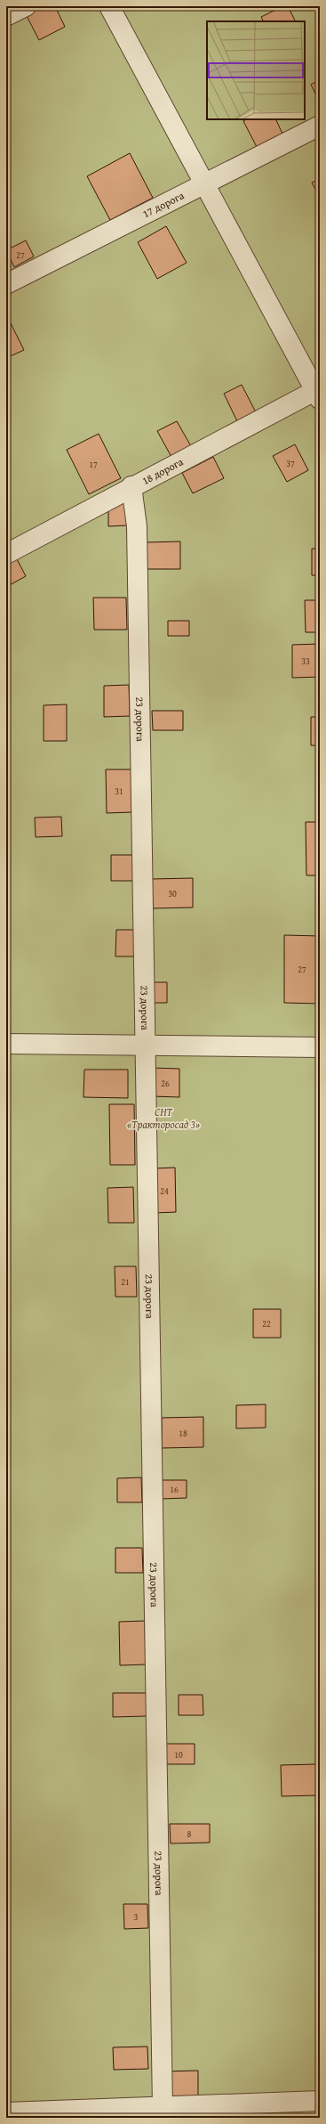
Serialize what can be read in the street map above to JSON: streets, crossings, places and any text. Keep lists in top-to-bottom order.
{
  "streets": {
    "street": ["17 дорога", "18 дорога", "23 дорога"]
  },
  "crossings": [
    ["18 дорога", "23 дорога"]
  ],
  "parks": ["СНТ «Тракторосад 3»"],
  "house_numbers": [
    "27",
    "37",
    "17",
    "33",
    "31",
    "30",
    "27",
    "26",
    "24",
    "21",
    "22",
    "18",
    "16",
    "10",
    "8",
    "3"
  ]
}
